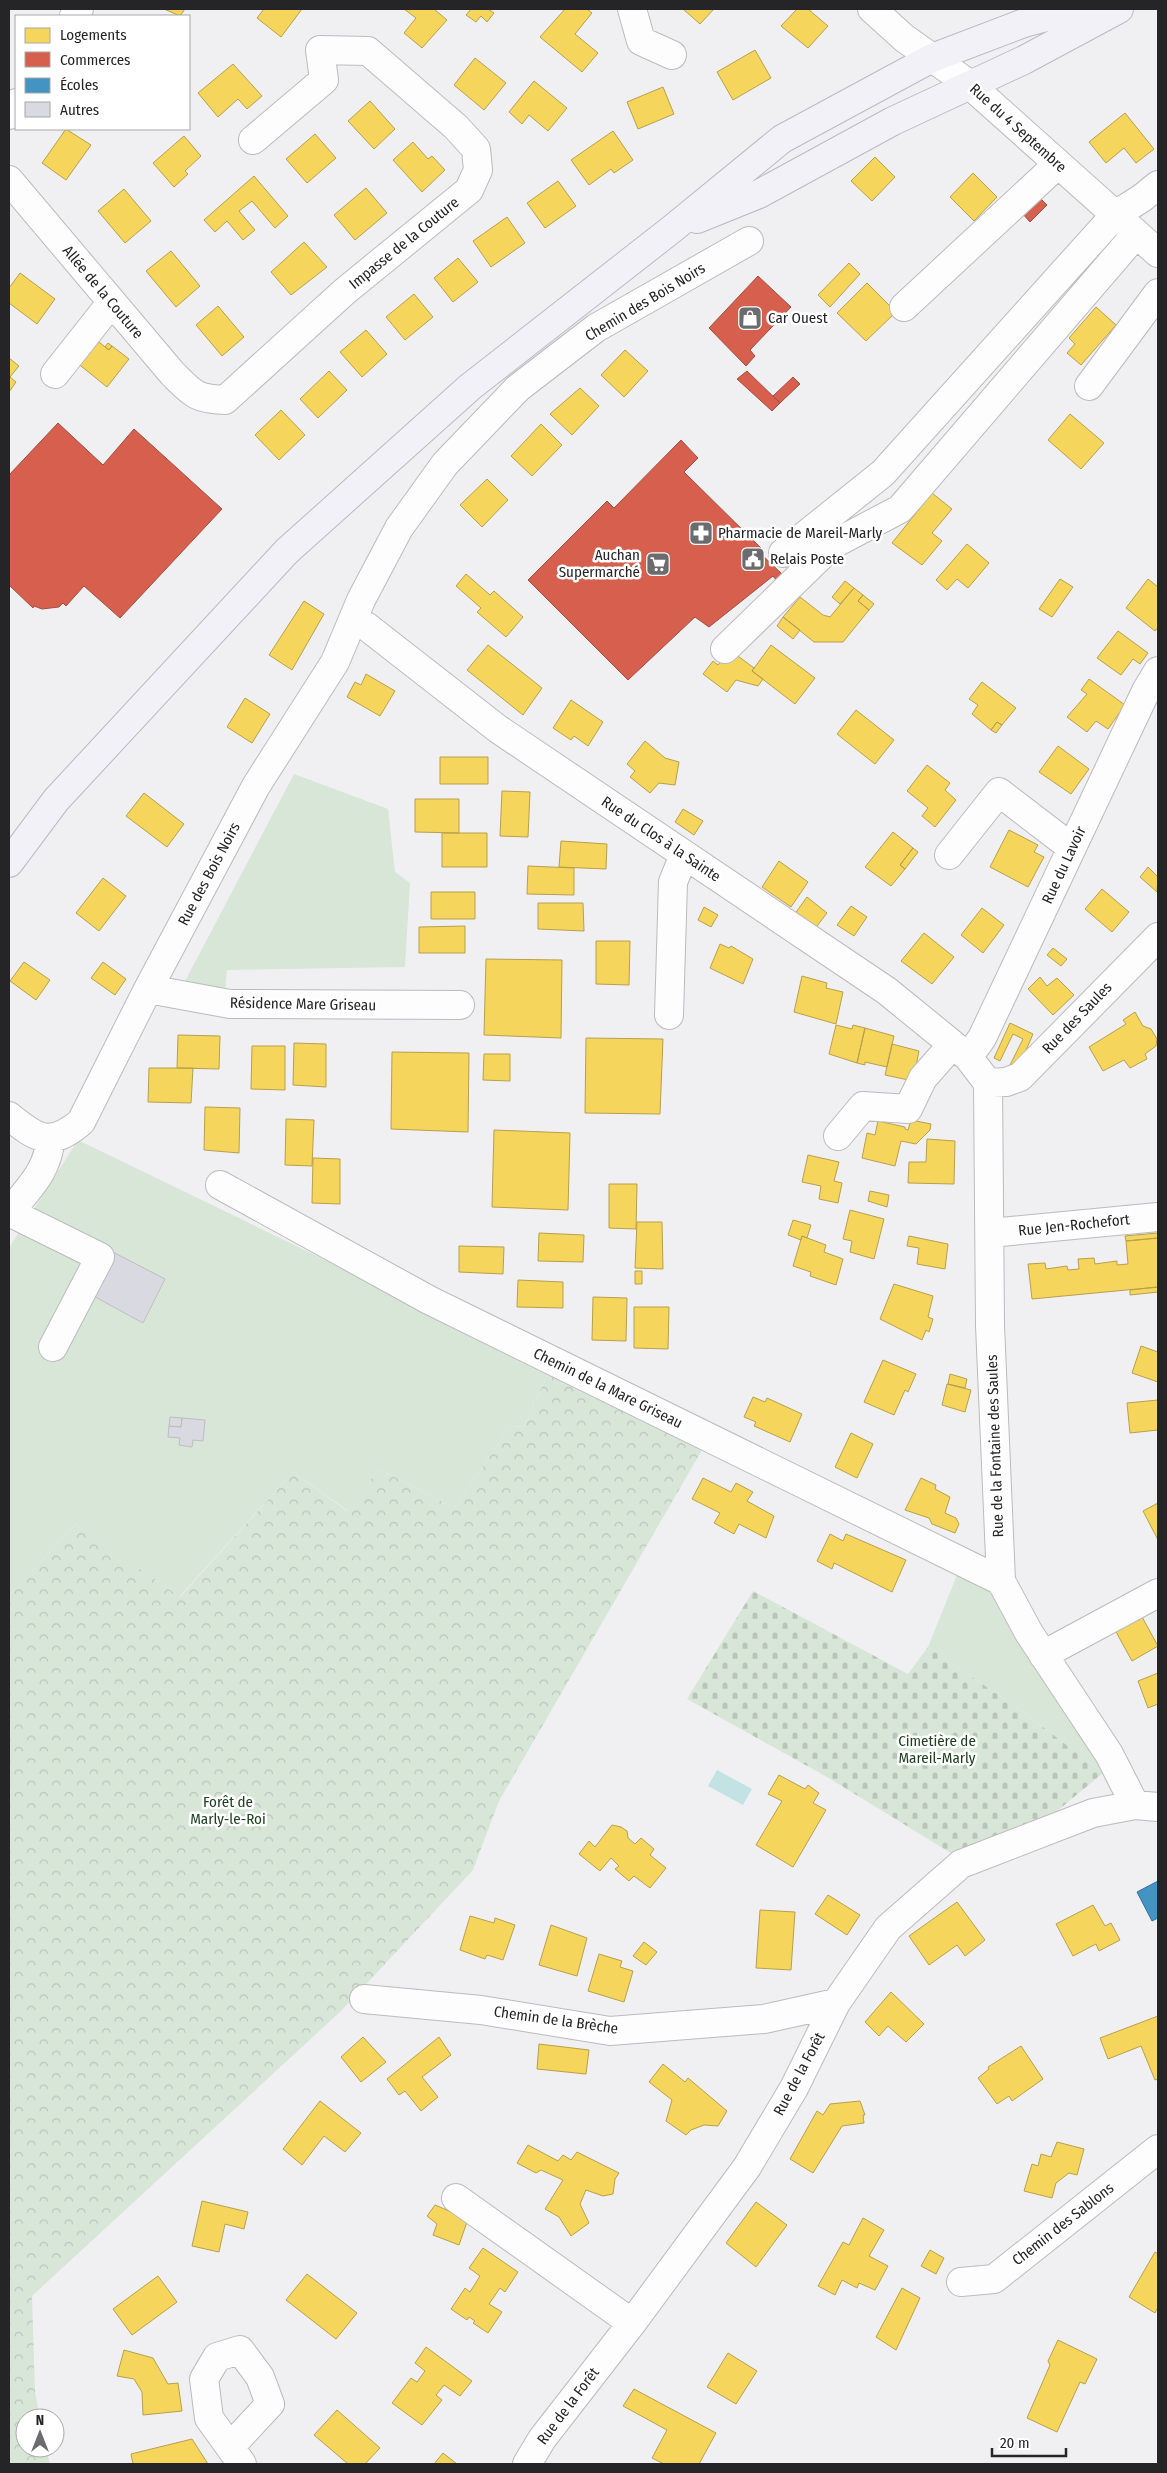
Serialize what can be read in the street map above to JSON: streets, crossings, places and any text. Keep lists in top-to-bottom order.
{
  "streets": {
    "street": [
      "Rue du 4 Septembre",
      "Impasse de la Couture",
      "Allée de la Couture",
      "Chemin des Bois Noirs",
      "Rue du Clos à la Sainte",
      "Rue du Lavoir",
      "Rue des Bois Noirs",
      "Résidence Mare Griseau",
      "Rue des Saules",
      "Rue Jen-Rochefort",
      "Chemin de la Mare Griseau",
      "Rue de la Fontaine des Saules",
      "Chemin de la Brèche",
      "Rue de la Forêt",
      "Chemin des Sablons"
    ]
  },
  "crossings": [
    ["Impasse de la Couture", "Allée de la Couture"],
    ["Chemin des Bois Noirs", "Rue du Clos à la Sainte"],
    ["Chemin des Bois Noirs", "Rue des Bois Noirs"],
    ["Rue du Clos à la Sainte", "Rue du Lavoir"],
    ["Rue du Clos à la Sainte", "Rue des Bois Noirs"],
    ["Rue des Bois Noirs", "Résidence Mare Griseau"],
    ["Rue des Saules", "Rue de la Fontaine des Saules"],
    ["Rue Jen-Rochefort", "Rue de la Fontaine des Saules"],
    ["Chemin de la Mare Griseau", "Rue de la Fontaine des Saules"],
    ["Rue de la Fontaine des Saules", "Rue de la Forêt"],
    ["Chemin de la Brèche", "Rue de la Forêt"]
  ],
  "parks": ["Cimetière de Mareil-Marly", "Forêt de Marly-le-Roi"],
  "places": {
    "shop": ["Car Ouest"],
    "pharmacy": ["Pharmacie de Mareil-Marly"],
    "public building": ["Relais Poste"],
    "supermarket": ["Auchan Supermarché"]
  },
  "legend": [
    "Logements",
    "Commerces",
    "Écoles",
    "Autres"
  ],
  "scale_bar": "20 m",
  "north": "top"
}
